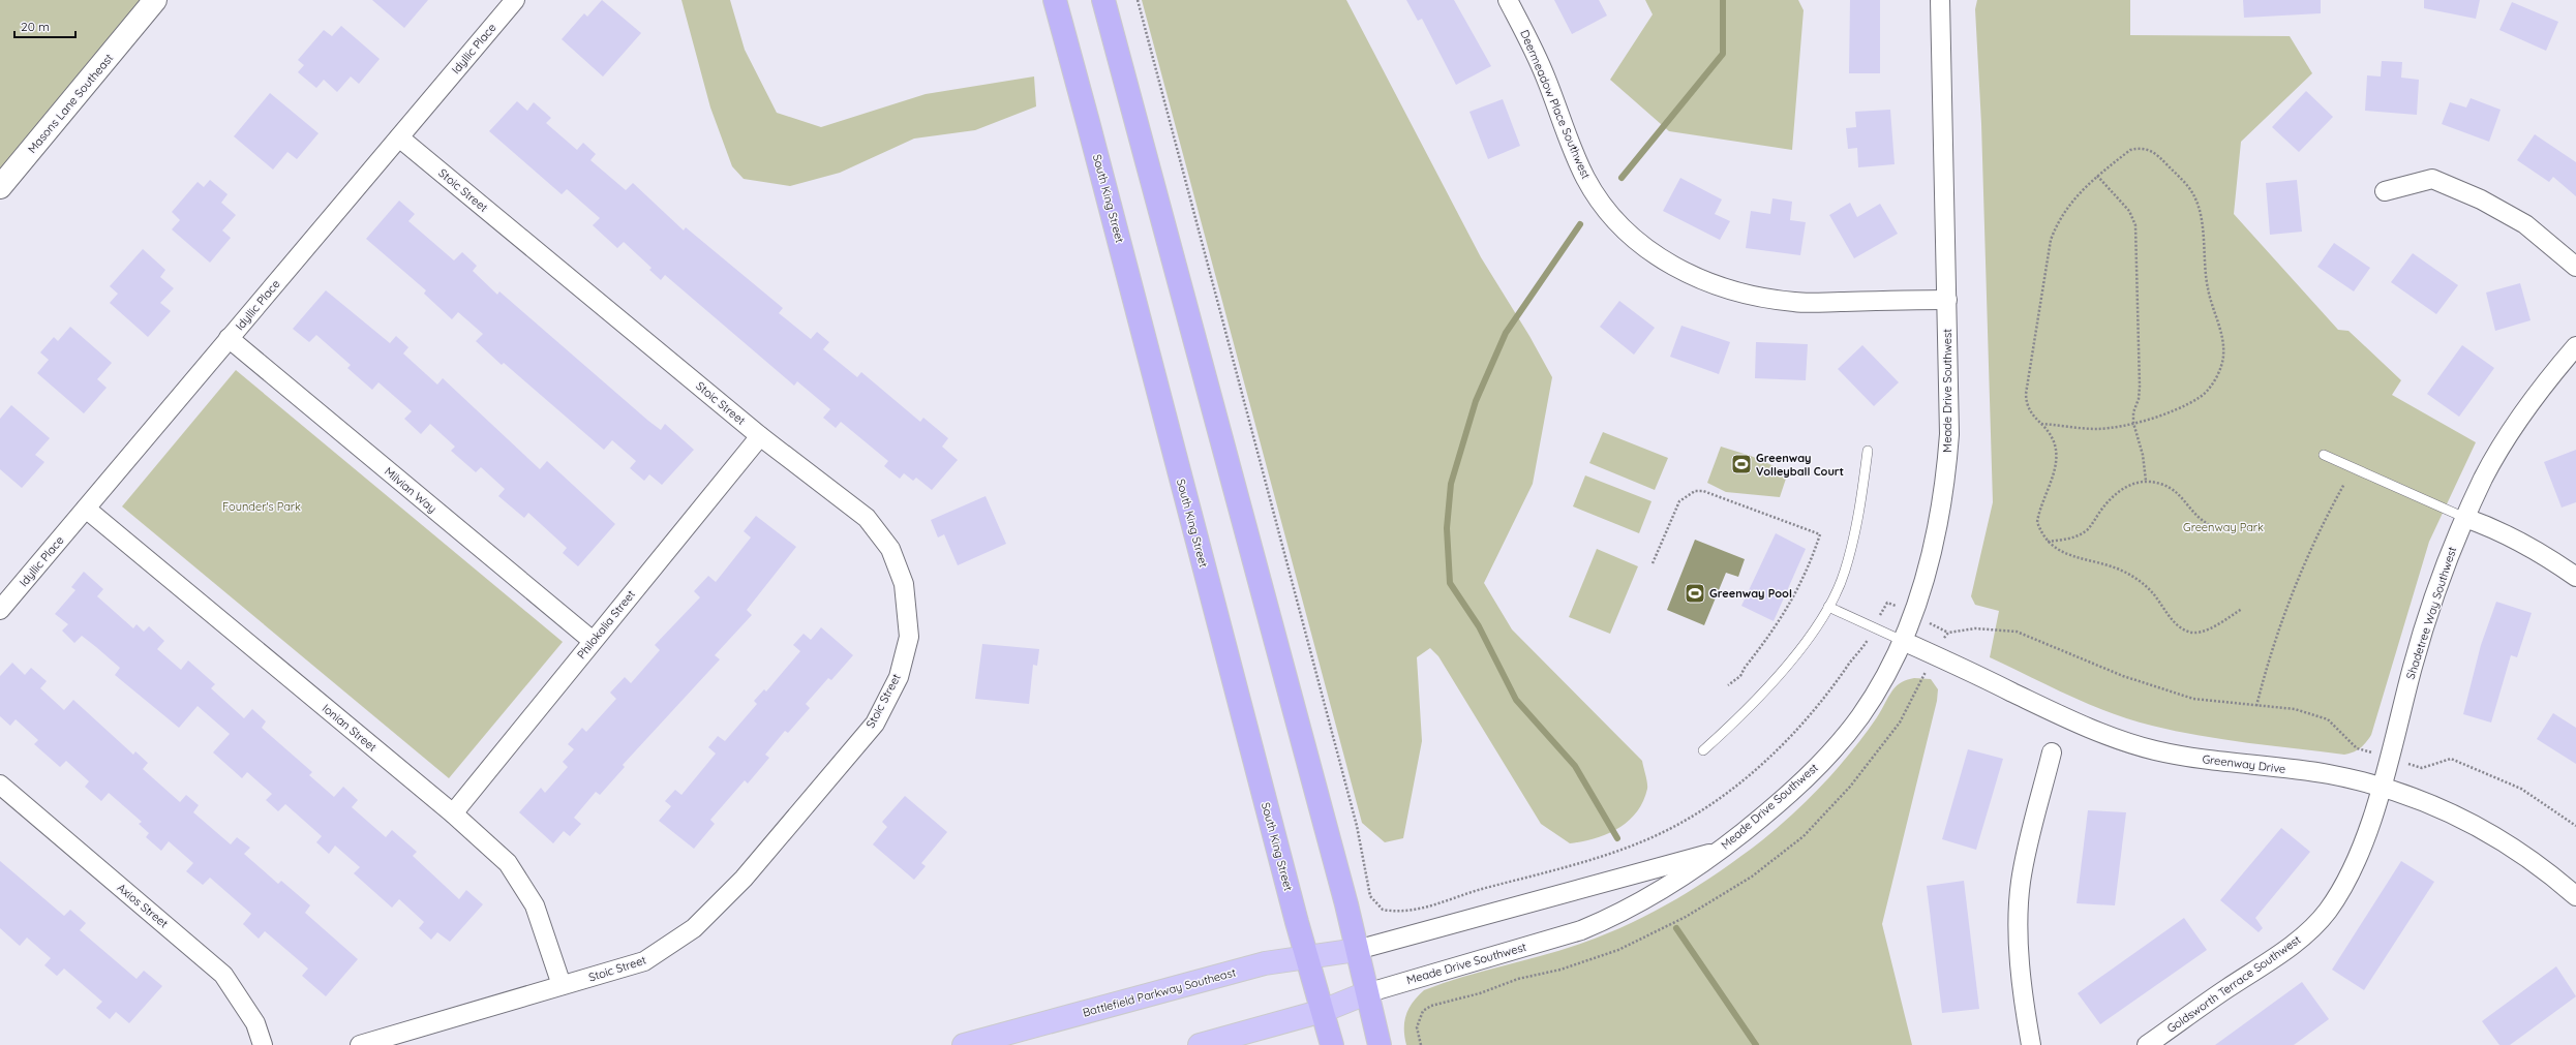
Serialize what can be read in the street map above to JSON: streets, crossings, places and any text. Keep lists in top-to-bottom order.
{
  "streets": {
    "highway": ["South King Street"],
    "main road": ["Battlefield Parkway Southeast"],
    "street": [
      "Idyllic Place",
      "Masons Lane Southeast",
      "Deermeadow Place Southwest",
      "Stoic Street",
      "Meade Drive Southwest",
      "Milvian Way",
      "Shadetree Way Southwest",
      "Philokalia Street",
      "Ionian Street",
      "Greenway Drive",
      "Axios Street",
      "Goldsworth Terrace Southwest"
    ]
  },
  "crossings": [
    ["Idyllic Place", "Stoic Street"],
    ["Idyllic Place", "Milvian Way"],
    ["Idyllic Place", "Ionian Street"],
    ["Deermeadow Place Southwest", "Meade Drive Southwest"],
    ["Stoic Street", "Philokalia Street"],
    ["Stoic Street", "Ionian Street"],
    ["South King Street", "Battlefield Parkway Southeast"],
    ["Meade Drive Southwest", "Greenway Drive"],
    ["Meade Drive Southwest", "Battlefield Parkway Southeast"],
    ["Milvian Way", "Philokalia Street"],
    ["Shadetree Way Southwest", "Greenway Drive"],
    ["Shadetree Way Southwest", "Goldsworth Terrace Southwest"],
    ["Philokalia Street", "Ionian Street"],
    ["Greenway Drive", "Goldsworth Terrace Southwest"]
  ],
  "parks": ["Founder's Park", "Greenway Park"],
  "places": {
    "sports": ["Greenway Volleyball Court", "Greenway Pool"]
  },
  "scale_bar": "20 m"
}
